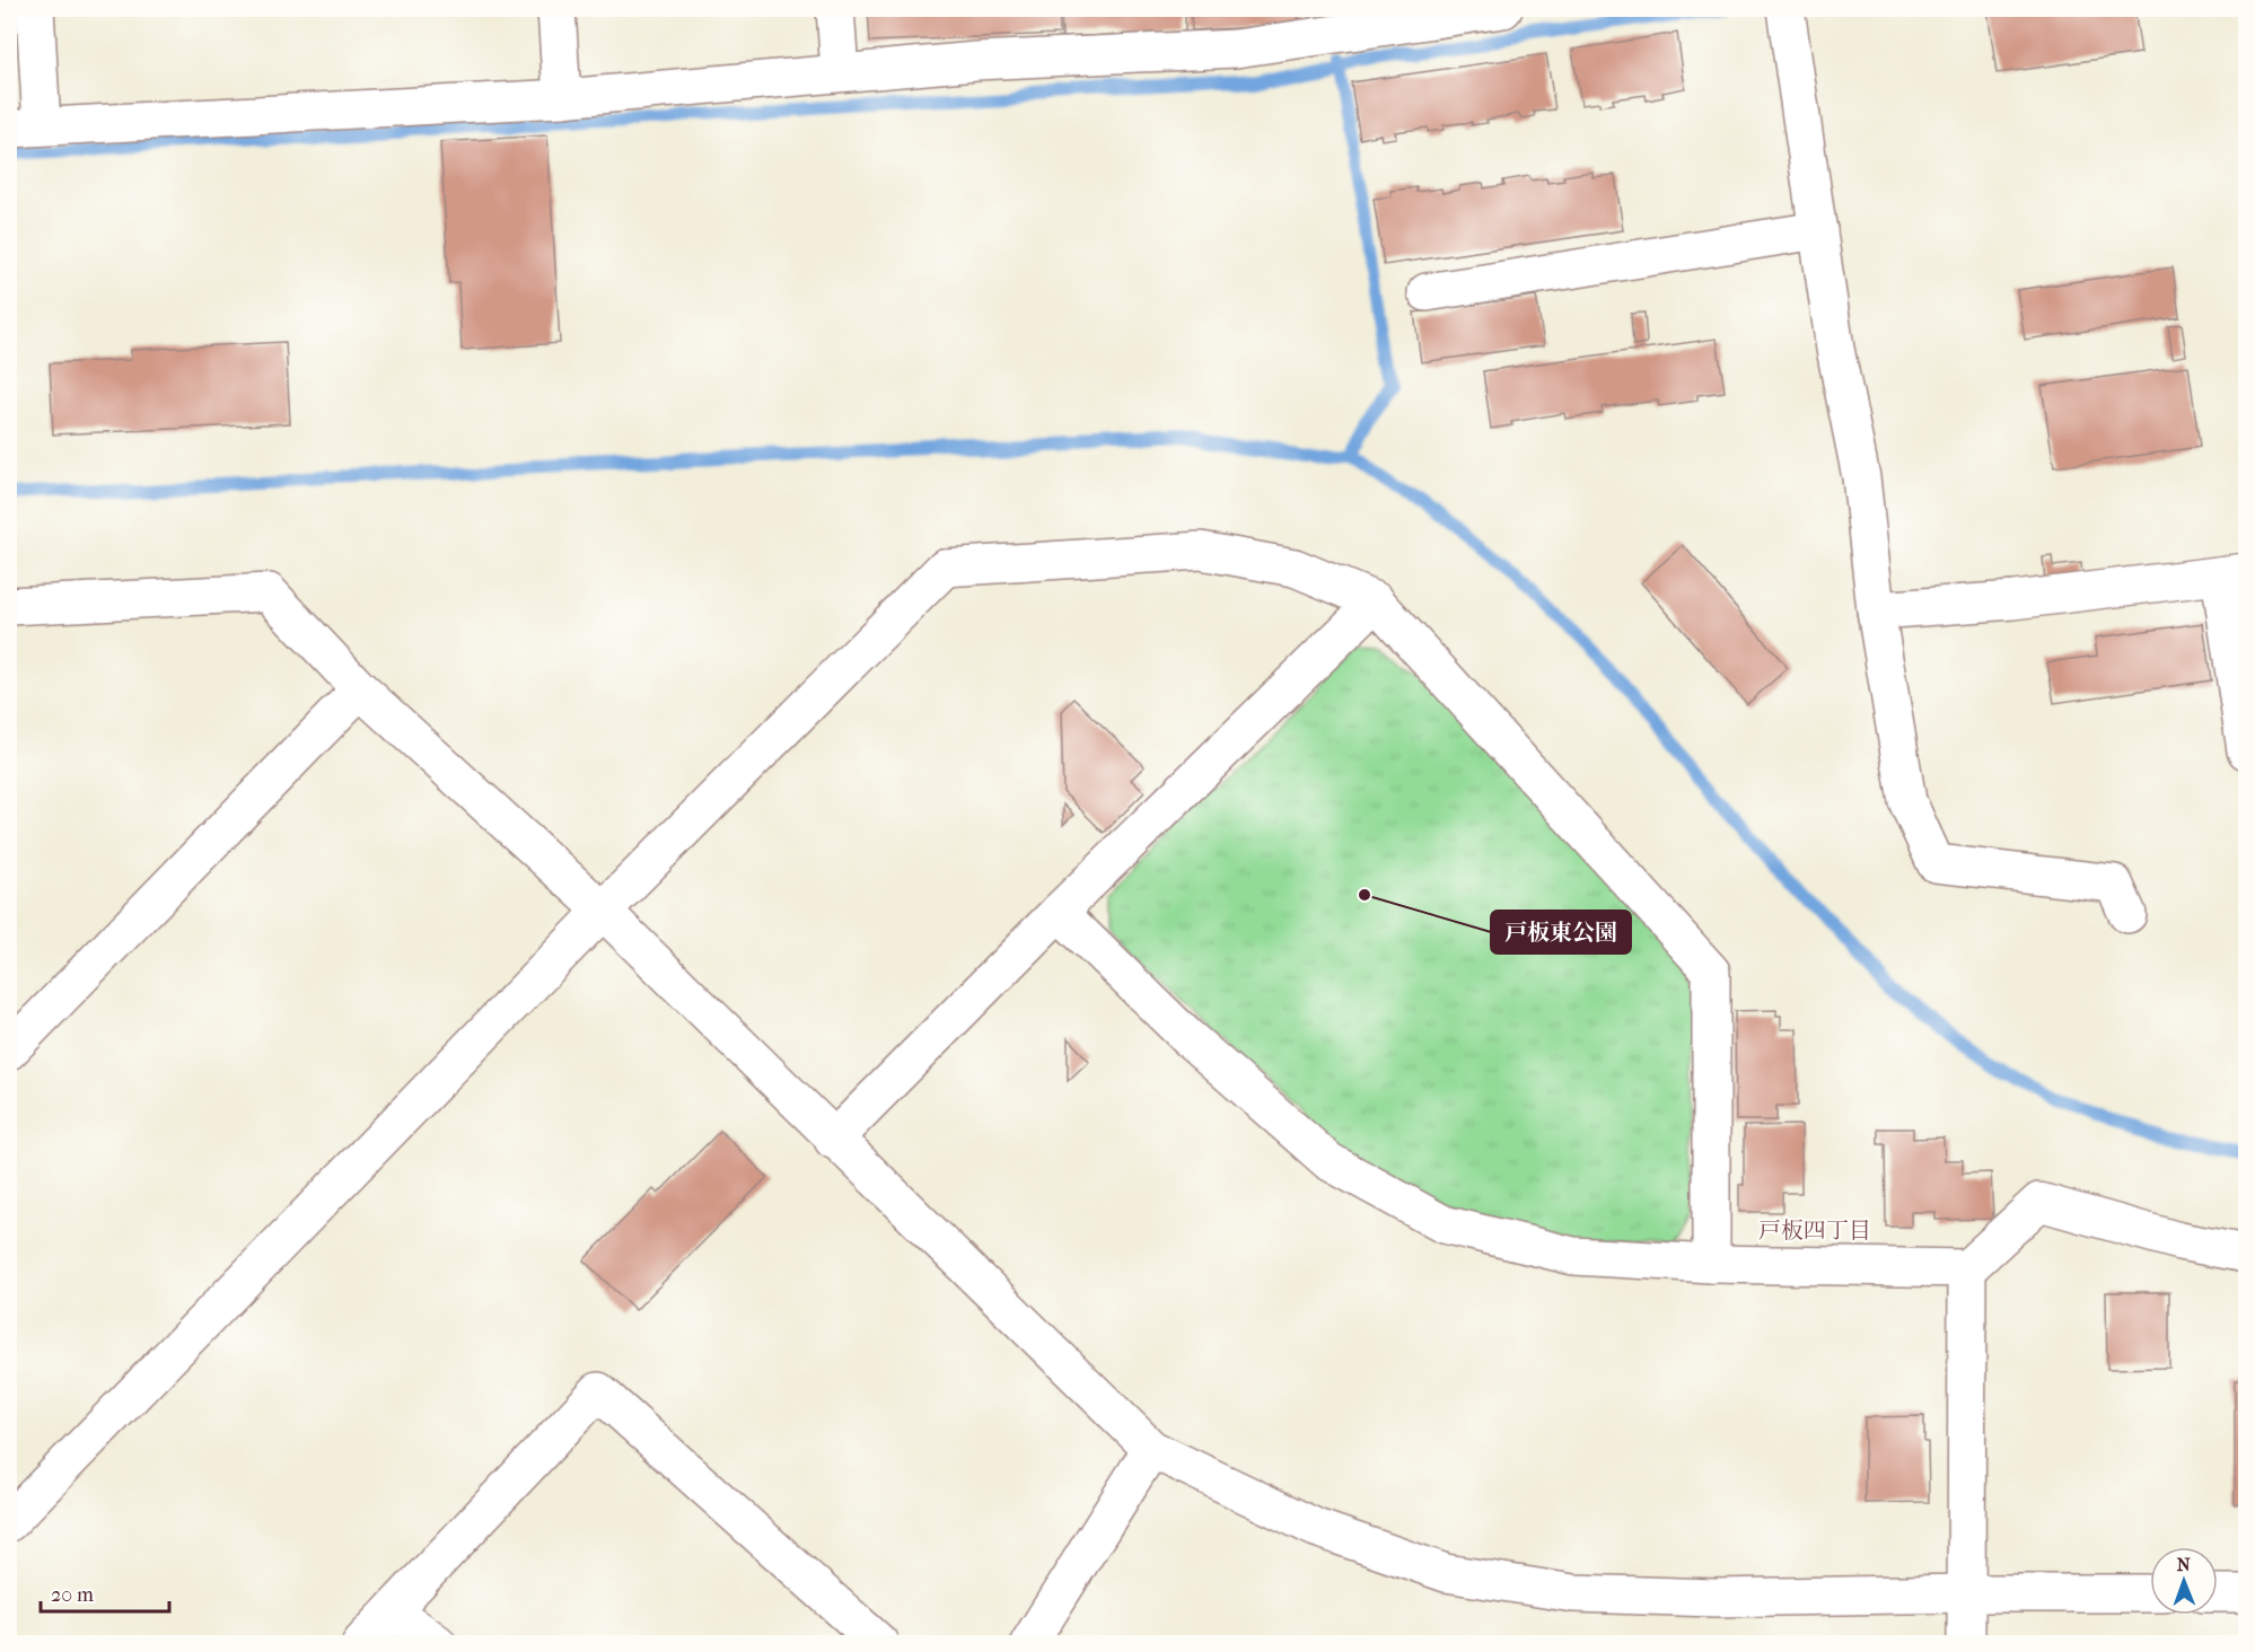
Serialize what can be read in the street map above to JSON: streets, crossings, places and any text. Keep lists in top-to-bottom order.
{
  "districts": ["戸板四丁目"],
  "places": ["戸板東公園"],
  "scale_bar": "20 m",
  "north": "top"
}
